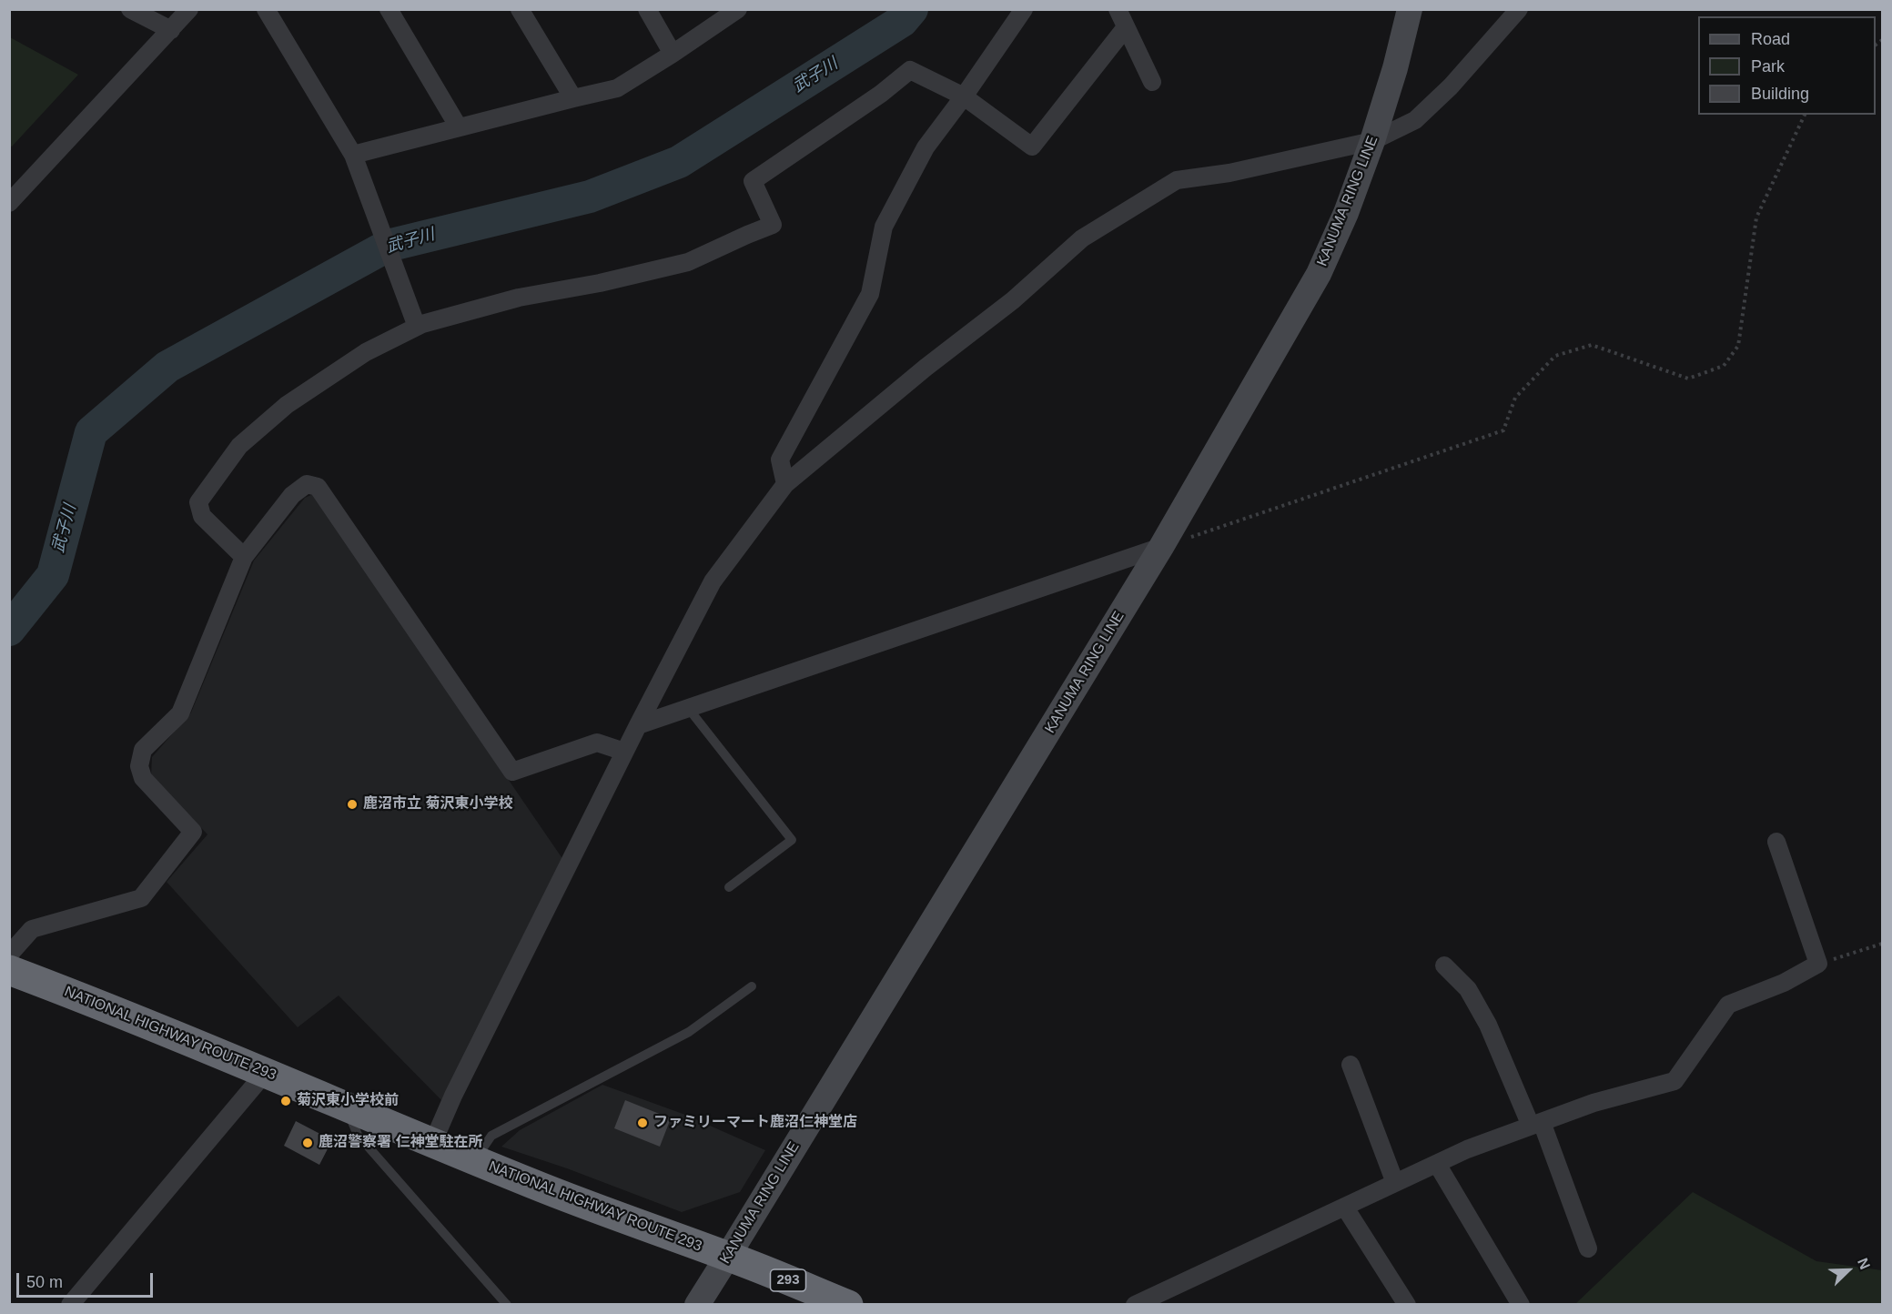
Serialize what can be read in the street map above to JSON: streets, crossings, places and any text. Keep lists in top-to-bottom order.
{
  "streets": {
    "highway": ["NATIONAL HIGHWAY ROUTE 293", "293"],
    "main road": ["KANUMA RING LINE"]
  },
  "crossings": [
    ["KANUMA RING LINE", "NATIONAL HIGHWAY ROUTE 293"]
  ],
  "water": ["武子川"],
  "places": [
    "鹿沼市立 菊沢東小学校",
    "菊沢東小学校前",
    "ファミリーマート鹿沼仁神堂店",
    "鹿沼警察署 仁神堂駐在所"
  ],
  "legend": ["Road", "Park", "Building"],
  "scale_bar": "50 m",
  "north": "top right"
}
